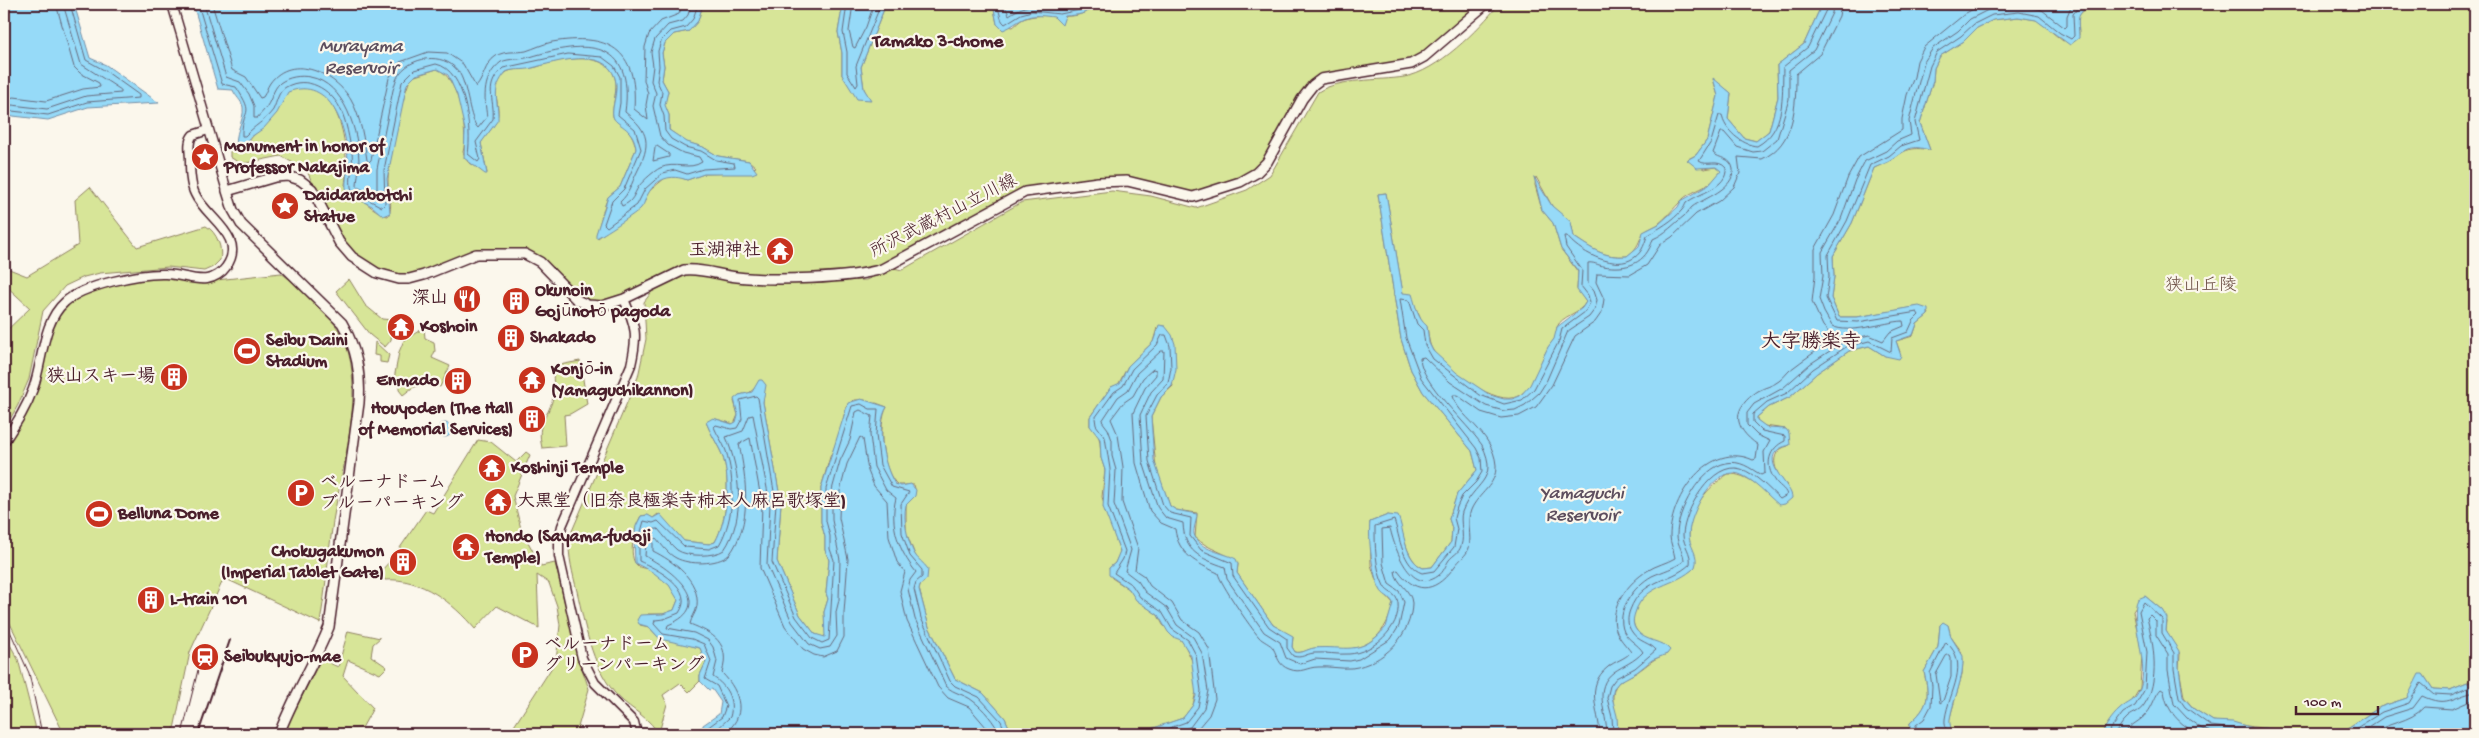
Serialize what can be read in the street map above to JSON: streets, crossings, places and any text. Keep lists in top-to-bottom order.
{
  "streets": {
    "main road": ["所沢武蔵村山立川線"]
  },
  "districts": ["Tamako 3-chome", "大字勝楽寺"],
  "water": ["Murayama Reservoir", "Yamaguchi Reservoir"],
  "parks": ["狭山丘陵"],
  "places": {
    "place": ["Monument in honor of Professor Nakajima", "Daidarabotchi Statue"],
    "temple": [
      "玉湖神社",
      "Koshoin",
      "Konjō-in (Yamaguchikannon)",
      "Koshinji Temple",
      "大黒堂（旧奈良極楽寺柿本人麻呂歌塚堂)",
      "Hondo (Sayama-fudoji Temple)"
    ],
    "restaurant": ["深山"],
    "building": [
      "Okunoin Gojūnotō pagoda",
      "Shakado",
      "狭山スキー場",
      "Enmado",
      "Houyoden (The Hall of Memorial Services)",
      "Chokugakumon (Imperial Tablet Gate)",
      "L-train 101"
    ],
    "sports": ["Seibu Daini Stadium", "Belluna Dome"],
    "parking": ["ベルーナドーム ブルーパーキング", "ベルーナドーム グリーンパーキング"],
    "station": ["Seibukyujo-mae"]
  },
  "scale_bar": "100 m"
}
